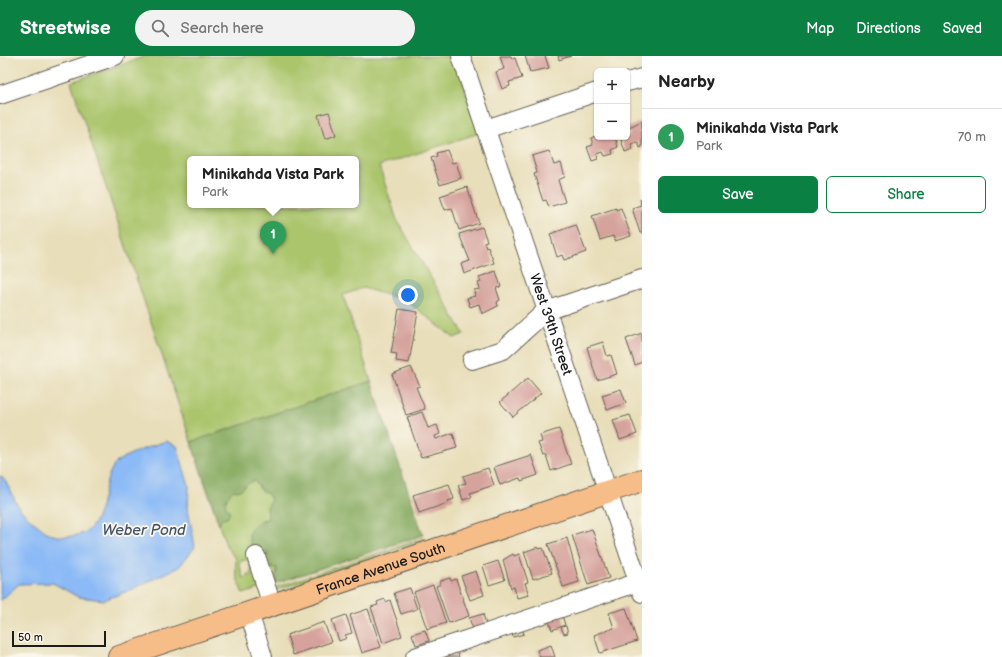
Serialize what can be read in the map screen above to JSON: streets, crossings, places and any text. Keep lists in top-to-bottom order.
{
  "streets": {
    "main road": ["France Avenue South"],
    "street": ["West 39th Street"]
  },
  "crossings": [
    ["West 39th Street", "France Avenue South"]
  ],
  "water": ["Weber Pond"],
  "scale_bar": "50 m",
  "page": {
    "header": "Streetwise",
    "search": "Search here",
    "nav": ["Map", "Directions", "Saved"],
    "heading": "Nearby",
    "map_buttons": ["+", "−"],
    "list": [
      {
        "mark": "1",
        "name": "Minikahda Vista Park",
        "note": "Park",
        "value": "70 m"
      }
    ],
    "popup": ["Minikahda Vista Park", "Park"],
    "buttons": ["Save", "Share"],
    "pins": "1",
    "scale": "50 m"
  }
}
